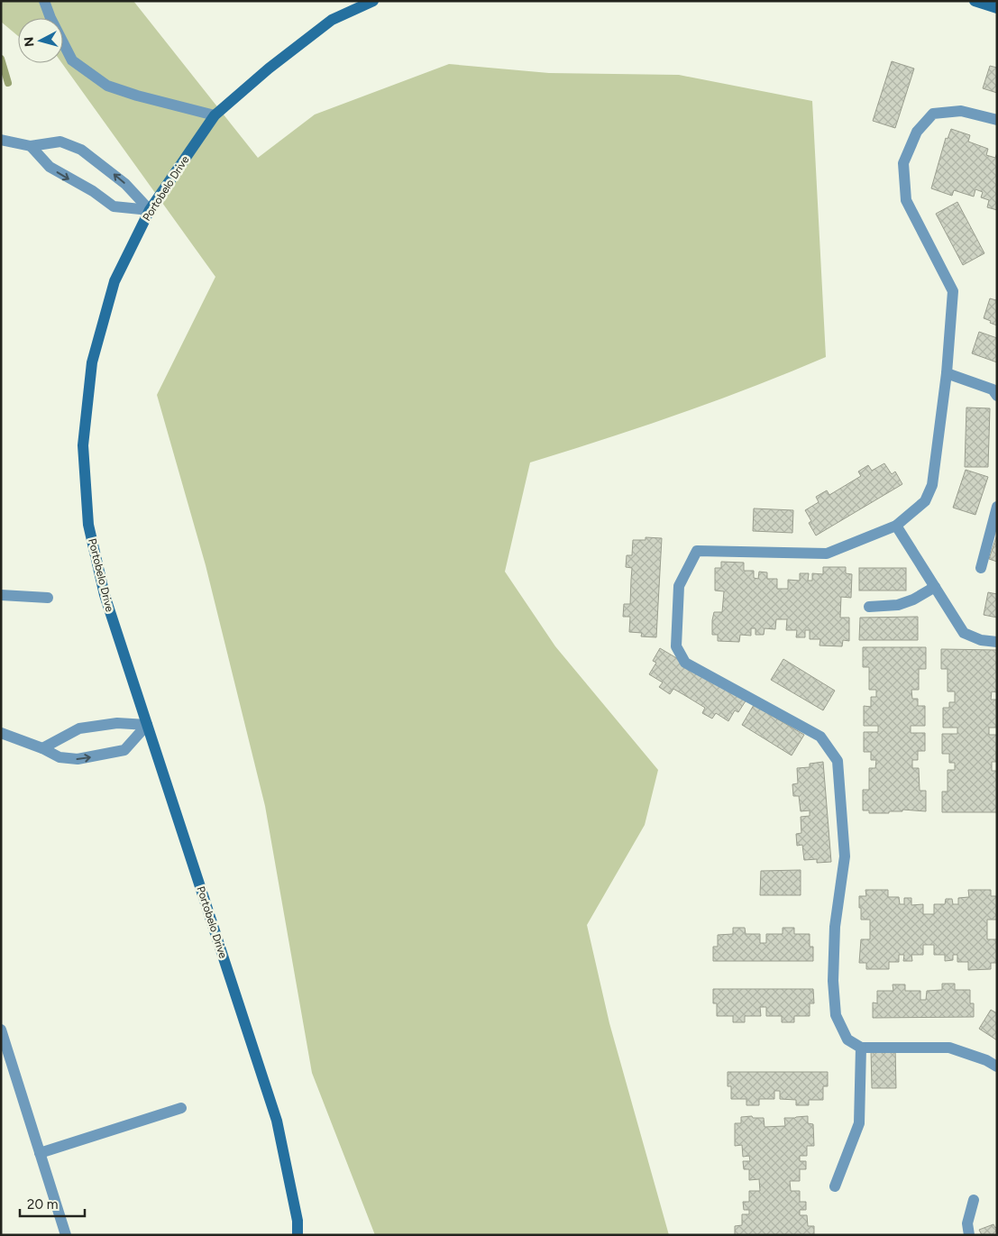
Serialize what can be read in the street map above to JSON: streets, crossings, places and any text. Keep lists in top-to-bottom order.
{
  "streets": {
    "street": ["Portobelo Drive"]
  },
  "scale_bar": "20 m",
  "north": "left"
}
